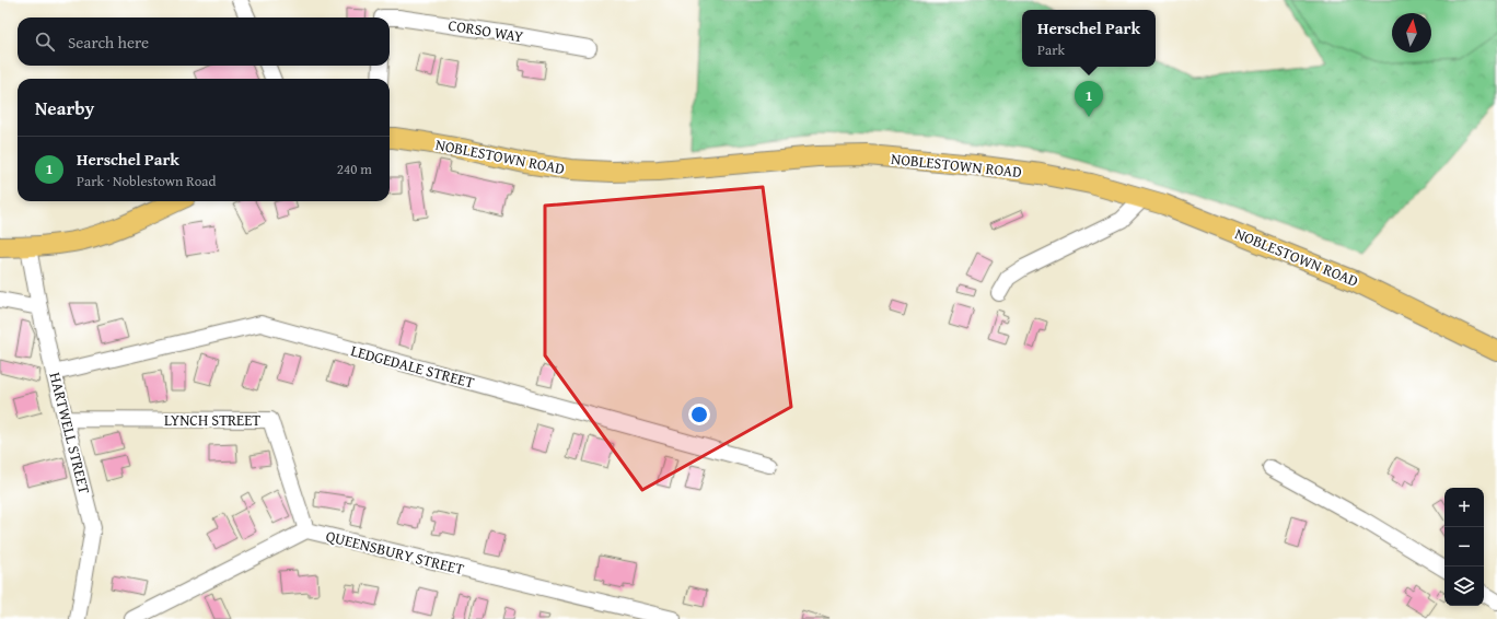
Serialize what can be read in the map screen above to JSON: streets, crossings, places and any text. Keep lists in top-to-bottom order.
{
  "streets": {
    "main road": ["NOBLESTOWN ROAD"],
    "street": [
      "CORSO WAY",
      "LEDGEDALE STREET",
      "LYNCH STREET",
      "HARTWELL STREET",
      "QUEENSBURY STREET"
    ]
  },
  "crossings": [
    ["LEDGEDALE STREET", "HARTWELL STREET"],
    ["LYNCH STREET", "HARTWELL STREET"],
    ["LYNCH STREET", "QUEENSBURY STREET"]
  ],
  "north": "top",
  "page": {
    "popup": ["Herschel Park", "Park"],
    "search": "Search here",
    "heading": "Nearby",
    "pins": "1",
    "list": [
      {
        "mark": "1",
        "name": "Herschel Park",
        "note": "Park · Noblestown Road",
        "value": "240 m"
      }
    ],
    "map_buttons": ["+", "−"]
  }
}
